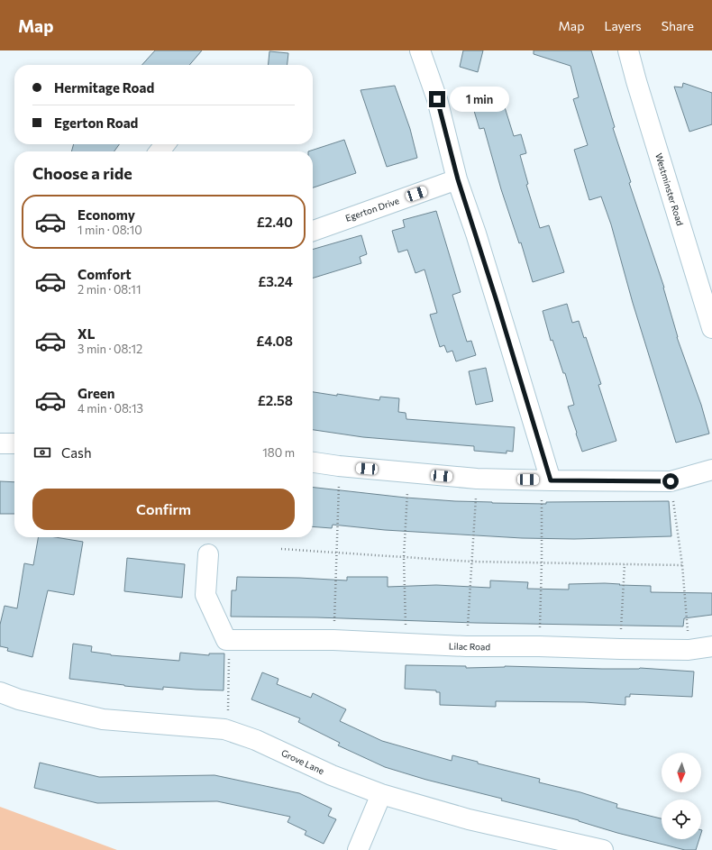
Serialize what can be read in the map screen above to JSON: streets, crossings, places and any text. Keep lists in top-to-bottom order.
{
  "streets": {
    "street": [
      "Westminster Road",
      "Egerton Drive",
      "Lilac Road",
      "Grove Lane"
    ]
  },
  "north": "bottom",
  "page": {
    "header": "Map",
    "nav": ["Map", "Layers", "Share"],
    "banner": ["Hermitage Road", "Egerton Road"],
    "bubble": "1 min",
    "heading": "Choose a ride",
    "list": [
      {
        "name": "Economy",
        "note": "1 min · 08:10",
        "value": "£2.40"
      },
      {
        "name": "Comfort",
        "note": "2 min · 08:11",
        "value": "£3.24"
      },
      {
        "name": "XL",
        "note": "3 min · 08:12",
        "value": "£4.08"
      },
      {
        "name": "Green",
        "note": "4 min · 08:13",
        "value": "£2.58"
      }
    ],
    "pay": ["Cash", "180 m"],
    "buttons": "Confirm"
  }
}
